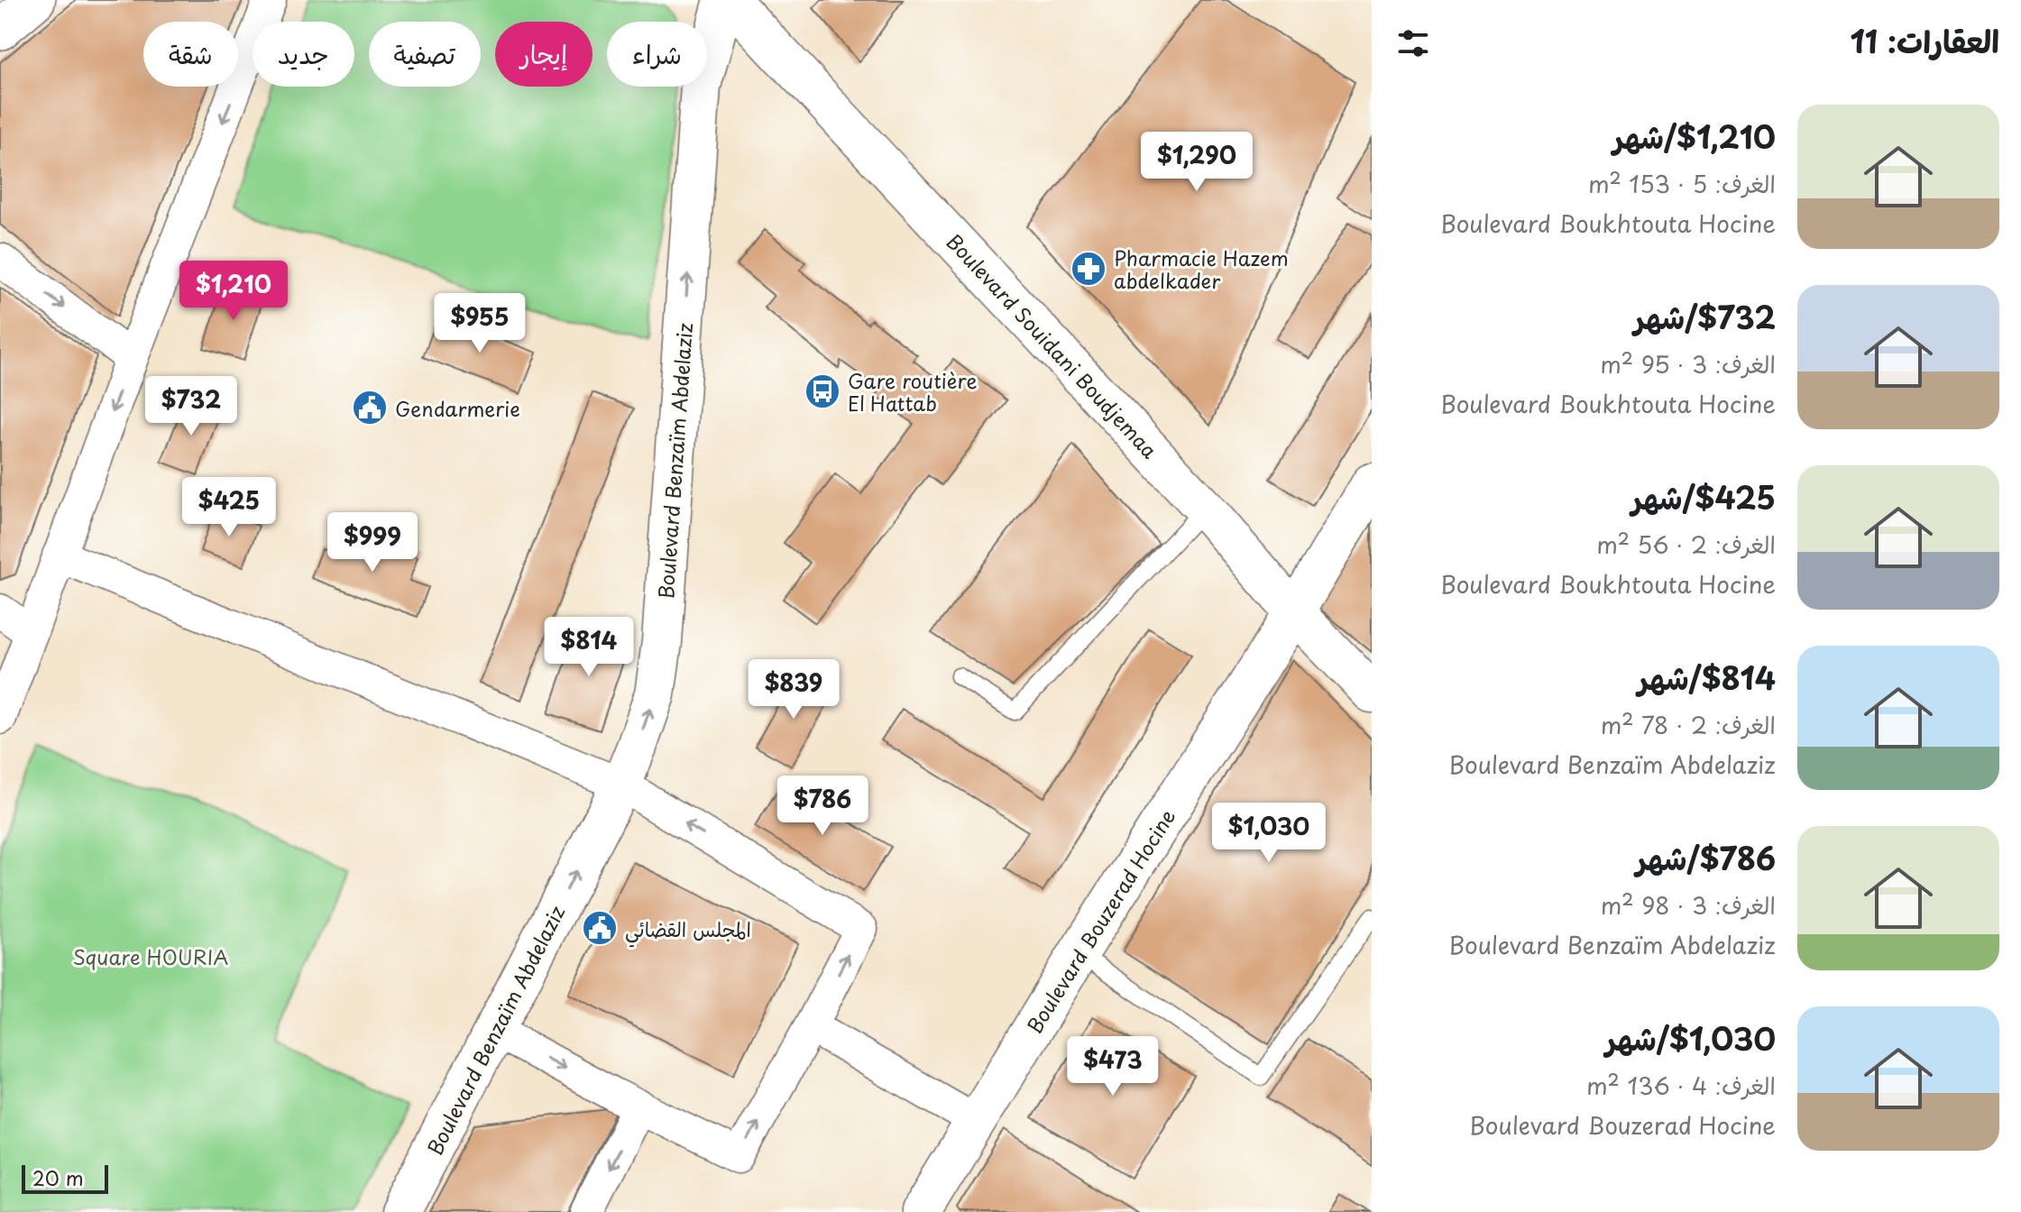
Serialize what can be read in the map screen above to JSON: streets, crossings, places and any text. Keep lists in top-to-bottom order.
{
  "streets": {
    "main road": ["Boulevard Souidani Boudjemaa", "Boulevard Benzaïm Abdelaziz", "Boulevard Bouzerad Hocine"]
  },
  "crossings": [
    ["Boulevard Souidani Boudjemaa", "Boulevard Bouzerad Hocine"]
  ],
  "one_way": ["Boulevard Benzaïm Abdelaziz"],
  "parks": ["Square HOURIA"],
  "places": {
    "pharmacy": ["Pharmacie Hazem abdelkader"],
    "bus stop": ["Gare routière El Hattab"],
    "public building": ["Gendarmerie", "المجلس القضائي"]
  },
  "scale_bar": "20 m",
  "page": {
    "heading": "العقارات: 11",
    "chip": [
      "شراء",
      "إيجار",
      "تصفية",
      "جديد",
      "شقة"
    ],
    "list": [
      {
        "name": "$1,210/شهر",
        "note": "الغرف: 5 · 153 m² · Boulevard Boukhtouta Hocine"
      },
      {
        "name": "$732/شهر",
        "note": "الغرف: 3 · 95 m² · Boulevard Boukhtouta Hocine"
      },
      {
        "name": "$425/شهر",
        "note": "الغرف: 2 · 56 m² · Boulevard Boukhtouta Hocine"
      },
      {
        "name": "$814/شهر",
        "note": "الغرف: 2 · 78 m² · Boulevard Benzaïm Abdelaziz"
      },
      {
        "name": "$786/شهر",
        "note": "الغرف: 3 · 98 m² · Boulevard Benzaïm Abdelaziz"
      },
      {
        "name": "$1,030/شهر",
        "note": "الغرف: 4 · 136 m² · Boulevard Bouzerad Hocine"
      }
    ],
    "price": [
      "$1,290",
      "$1,210",
      "$955",
      "$732",
      "$425",
      "$999",
      "$814",
      "$839",
      "$786",
      "$1,030",
      "$473"
    ],
    "scale": "20 m"
  }
}
